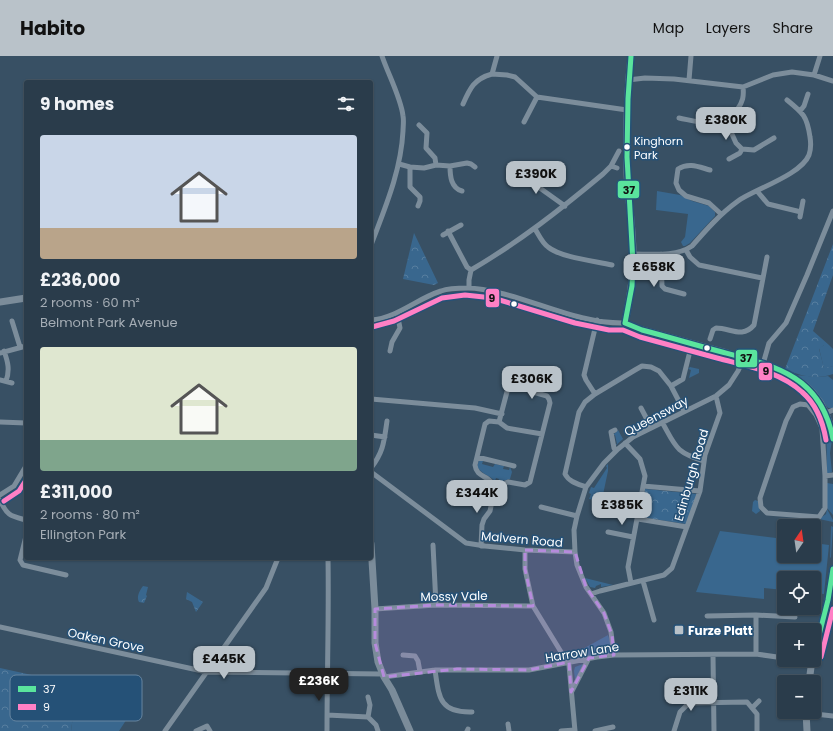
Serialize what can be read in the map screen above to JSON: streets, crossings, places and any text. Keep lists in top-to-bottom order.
{
  "streets": {
    "street": [
      "Queensway",
      "Edinburgh Road",
      "Malvern Road",
      "Mossy Vale",
      "Oaken Grove",
      "Harrow Lane"
    ]
  },
  "crossings": [
    ["Queensway", "Edinburgh Road"],
    ["Queensway", "Malvern Road"],
    ["Queensway", "Harrow Lane"],
    ["Oaken Grove", "Harrow Lane"]
  ],
  "places": {
    "other": ["Kinghorn Park"],
    "transit": ["Furze Platt"]
  },
  "lines": ["transit line 37", "transit line 9"],
  "legend": ["37", "9"],
  "north": "top",
  "page": {
    "header": "Habito",
    "nav": ["Map", "Layers", "Share"],
    "heading": "9 homes",
    "price": [
      "£380K",
      "£390K",
      "£658K",
      "£306K",
      "£344K",
      "£385K",
      "£445K",
      "£236K",
      "£311K"
    ],
    "list": [
      {
        "name": "£236,000",
        "note": "2 rooms · 60 m² · Belmont Park Avenue"
      },
      {
        "name": "£311,000",
        "note": "2 rooms · 80 m² · Ellington Park"
      }
    ],
    "map_buttons": ["+", "−"]
  }
}
